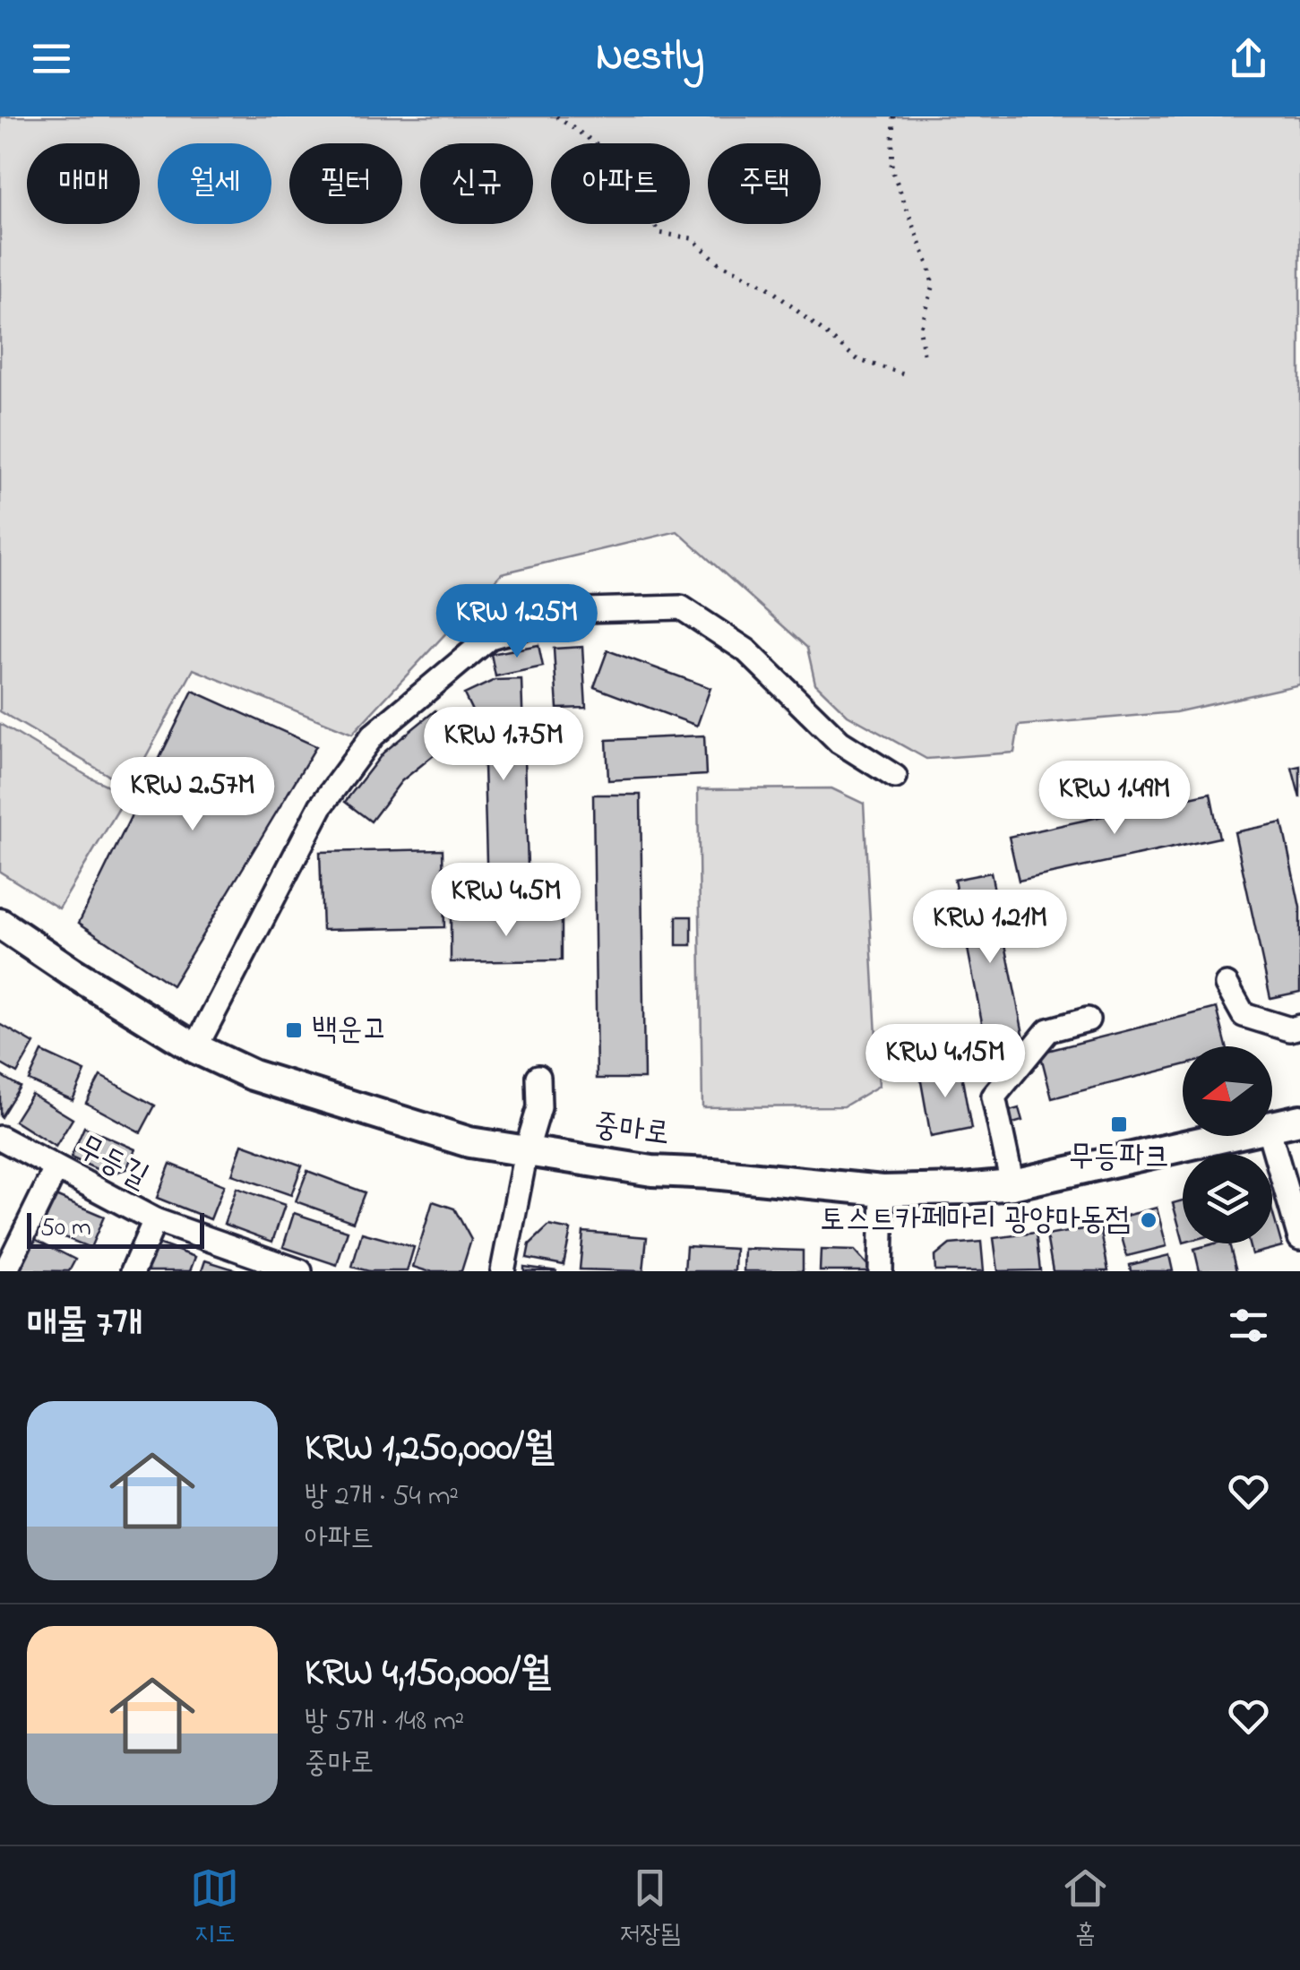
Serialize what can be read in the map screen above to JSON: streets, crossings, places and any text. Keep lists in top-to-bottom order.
{
  "streets": {
    "main road": ["중마로"],
    "street": ["무등길"]
  },
  "places": {
    "transit": ["백운고", "무등파크"],
    "other": ["토스트카페마리 광양마동점"]
  },
  "scale_bar": "50 m",
  "north": "left",
  "page": {
    "header": "Nestly",
    "chip": [
      "매매",
      "월세",
      "필터",
      "신규",
      "아파트",
      "주택"
    ],
    "price": [
      "KRW 1.25M",
      "KRW 1.75M",
      "KRW 2.57M",
      "KRW 1.49M",
      "KRW 4.5M",
      "KRW 1.21M",
      "KRW 4.15M"
    ],
    "scale": "50 m",
    "heading": "매물 7개",
    "list": [
      {
        "name": "KRW 1,250,000/월",
        "note": "방 2개 · 54 m² · 아파트"
      },
      {
        "name": "KRW 4,150,000/월",
        "note": "방 5개 · 148 m² · 중마로"
      }
    ],
    "tabs": ["지도", "저장됨", "홈"]
  }
}
